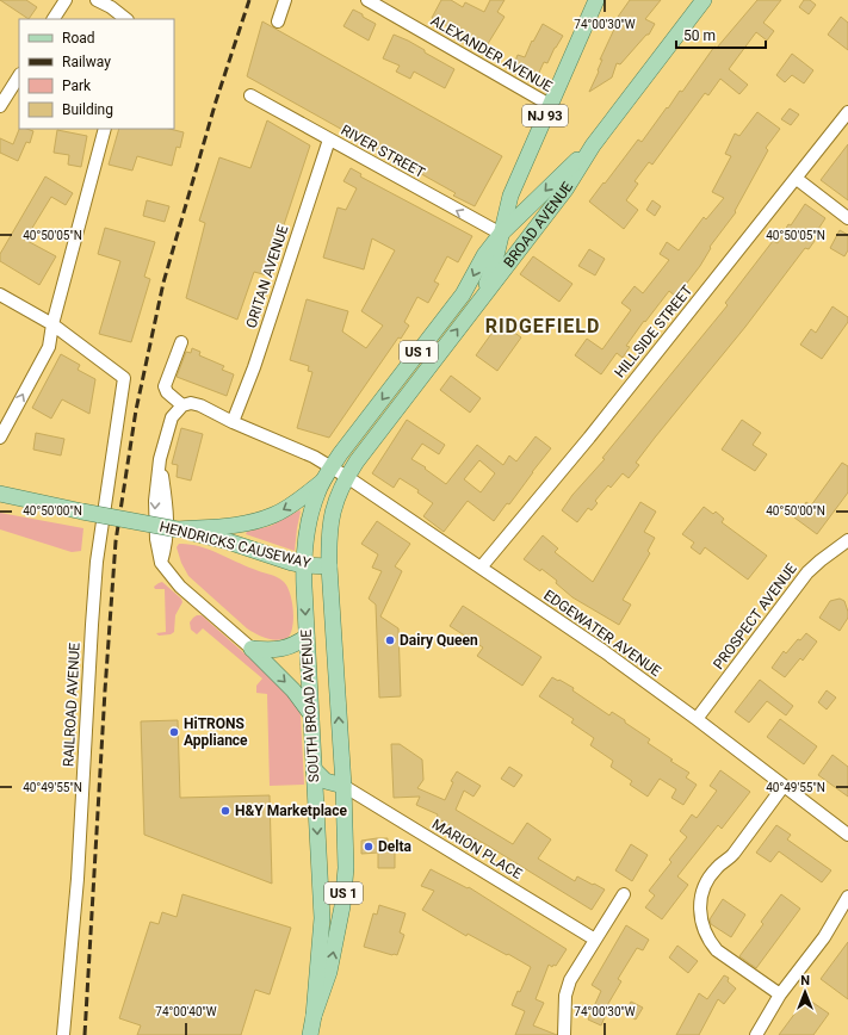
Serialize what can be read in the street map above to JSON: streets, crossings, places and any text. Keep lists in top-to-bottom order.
{
  "streets": {
    "main road": [
      "NJ 93",
      "BROAD AVENUE",
      "US 1",
      "HENDRICKS CAUSEWAY",
      "SOUTH BROAD AVENUE"
    ],
    "street": [
      "ALEXANDER AVENUE",
      "RIVER STREET",
      "ORITAN AVENUE",
      "HILLSIDE STREET",
      "PROSPECT AVENUE",
      "EDGEWATER AVENUE",
      "RAILROAD AVENUE",
      "MARION PLACE"
    ]
  },
  "crossings": [
    ["ALEXANDER AVENUE", "NJ 93"],
    ["NJ 93", "RIVER STREET"],
    ["NJ 93", "BROAD AVENUE"],
    ["NJ 93", "SOUTH BROAD AVENUE"],
    ["RIVER STREET", "BROAD AVENUE"],
    ["RIVER STREET", "ORITAN AVENUE"],
    ["RIVER STREET", "SOUTH BROAD AVENUE"],
    ["BROAD AVENUE", "SOUTH BROAD AVENUE"],
    ["ORITAN AVENUE", "EDGEWATER AVENUE"],
    ["HILLSIDE STREET", "EDGEWATER AVENUE"],
    ["US 1", "SOUTH BROAD AVENUE"],
    ["HENDRICKS CAUSEWAY", "SOUTH BROAD AVENUE"],
    ["PROSPECT AVENUE", "EDGEWATER AVENUE"],
    ["EDGEWATER AVENUE", "SOUTH BROAD AVENUE"],
    ["SOUTH BROAD AVENUE", "MARION PLACE"]
  ],
  "one_way": ["RIVER STREET"],
  "districts": ["RIDGEFIELD"],
  "places": [
    "Dairy Queen",
    "HiTRONS Appliance",
    "H&Y Marketplace",
    "Delta"
  ],
  "legend": [
    "Road",
    "Railway",
    "Park",
    "Building"
  ],
  "scale_bar": "50 m",
  "north": "top",
  "coordinates": [
    "74°00'30\"W",
    "40°50'05\"N",
    "40°50'00\"N",
    "40°49'55\"N",
    "74°00'40\"W"
  ]
}
